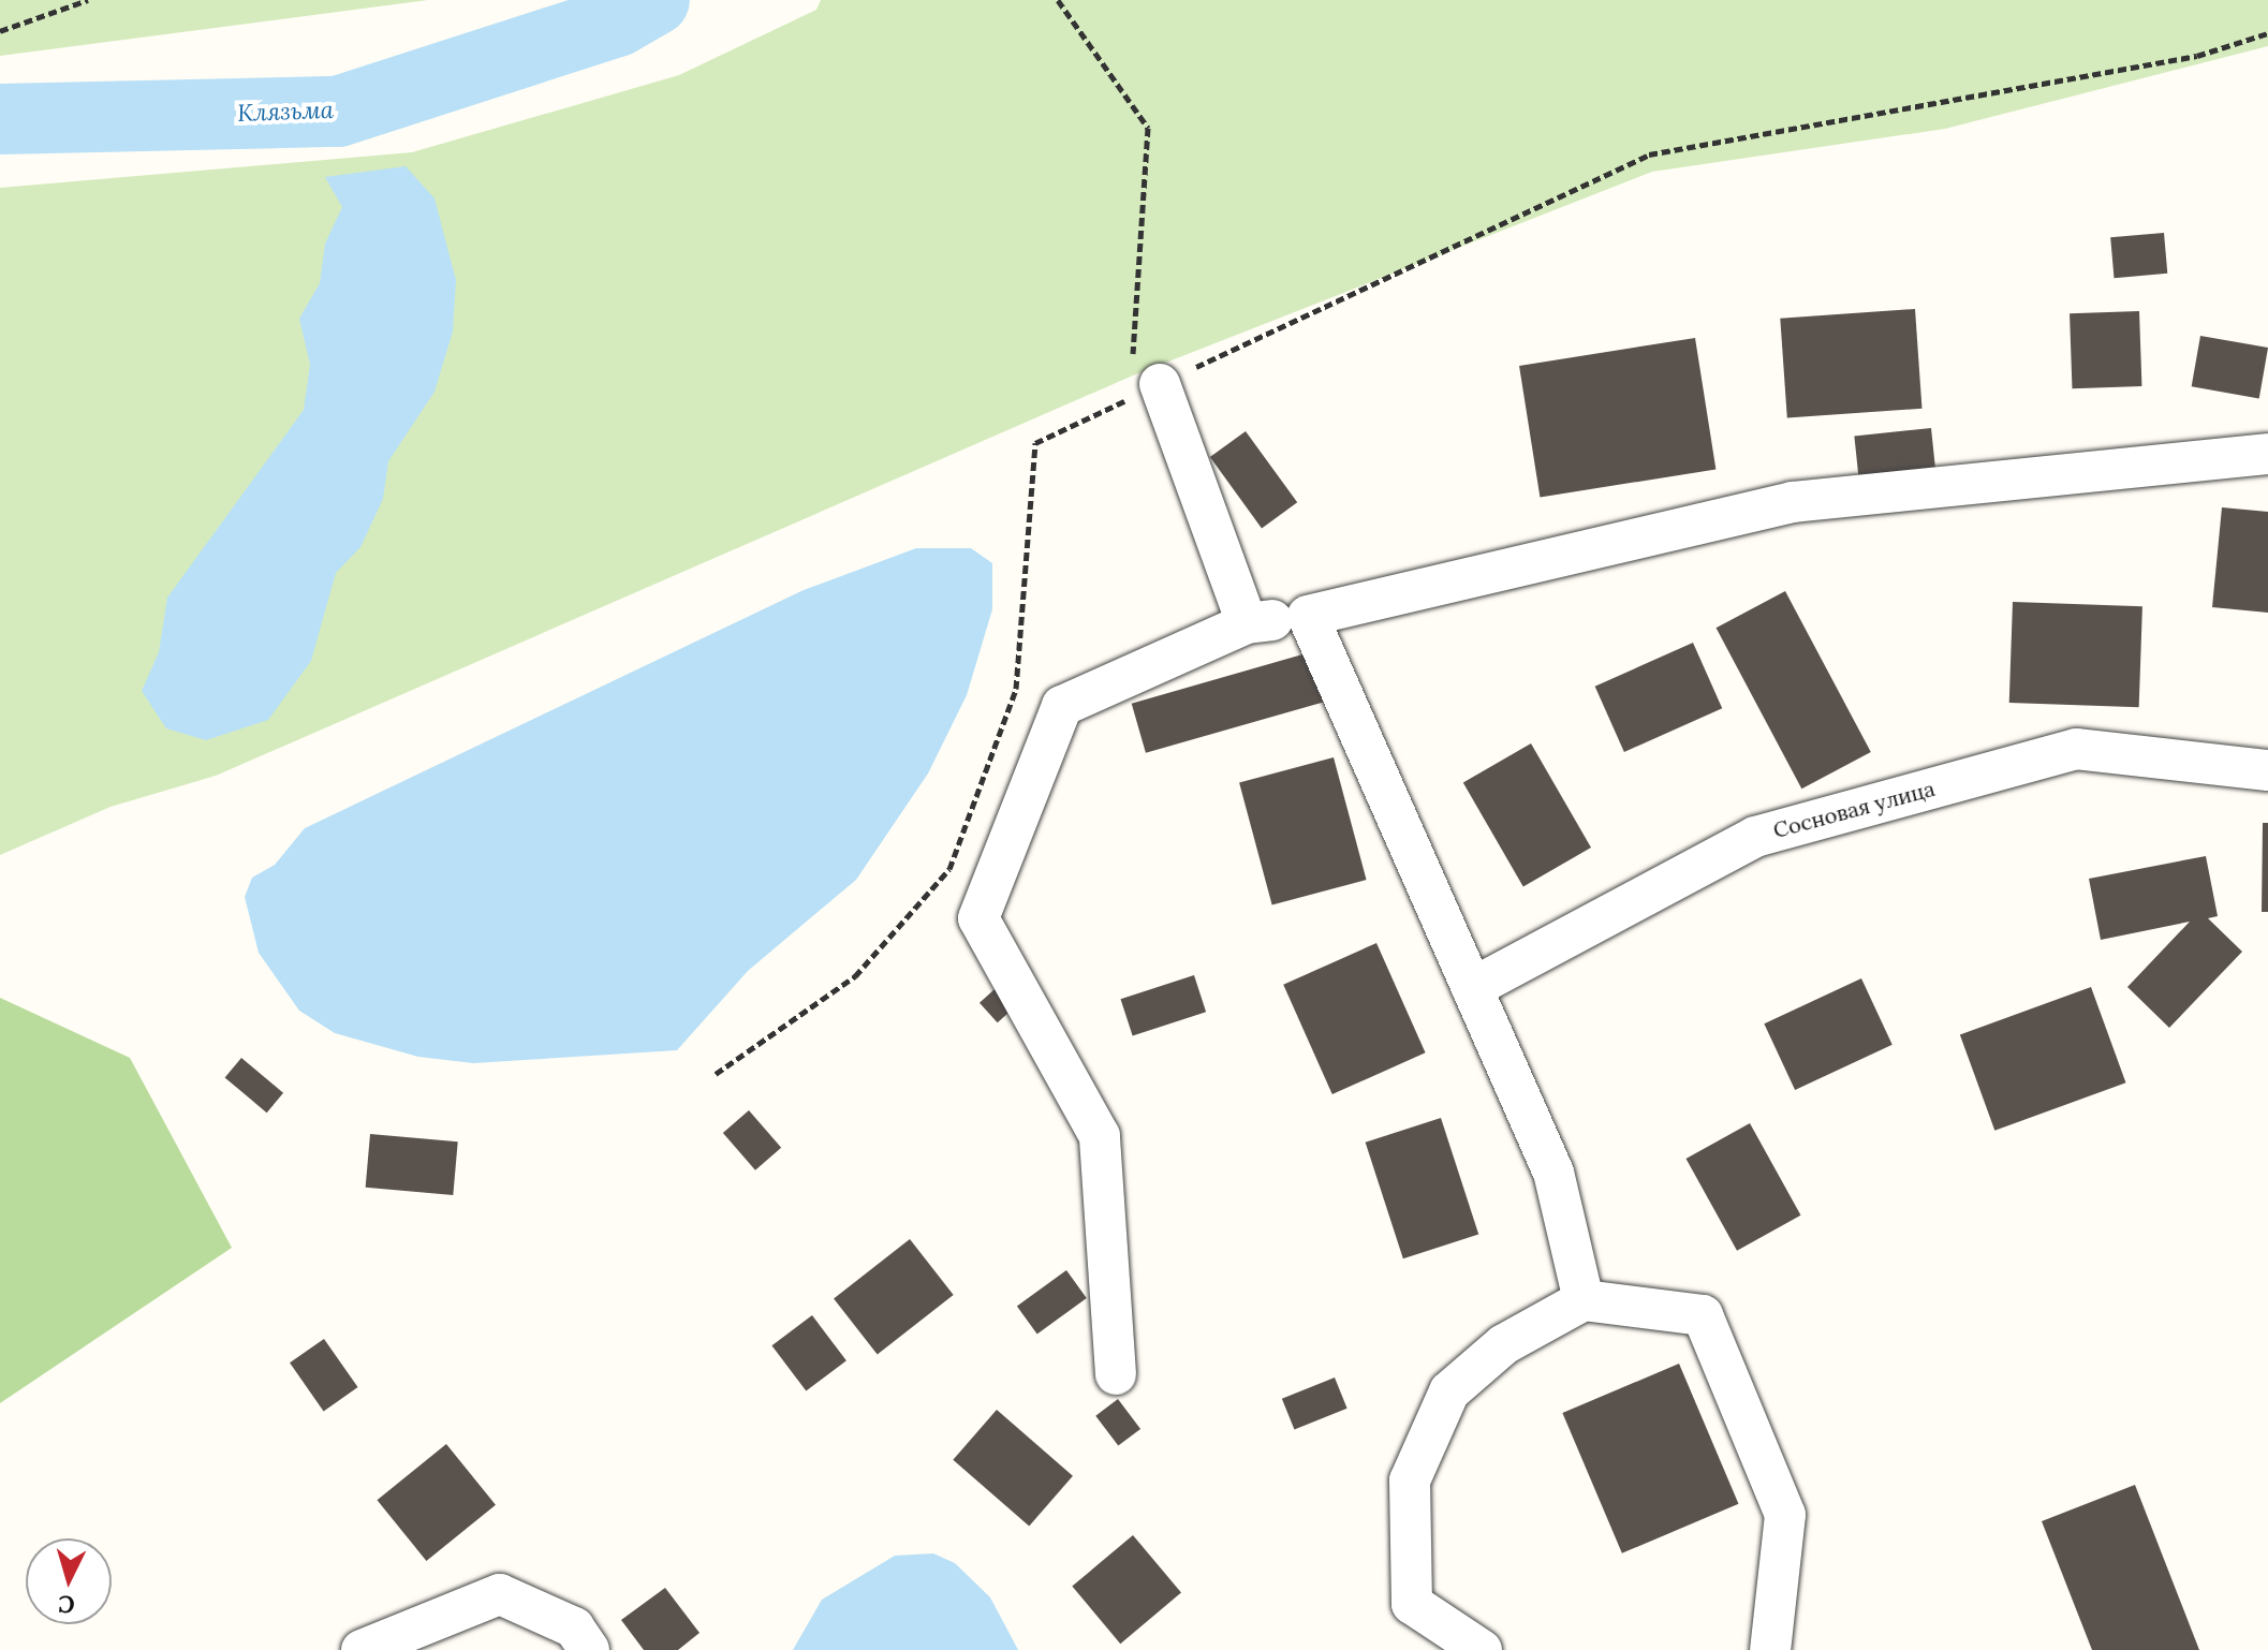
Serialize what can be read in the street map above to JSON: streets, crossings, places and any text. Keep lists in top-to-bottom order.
{
  "streets": {
    "street": ["Сосновая улица"]
  },
  "water": ["Клязьма"],
  "north": "bottom"
}
